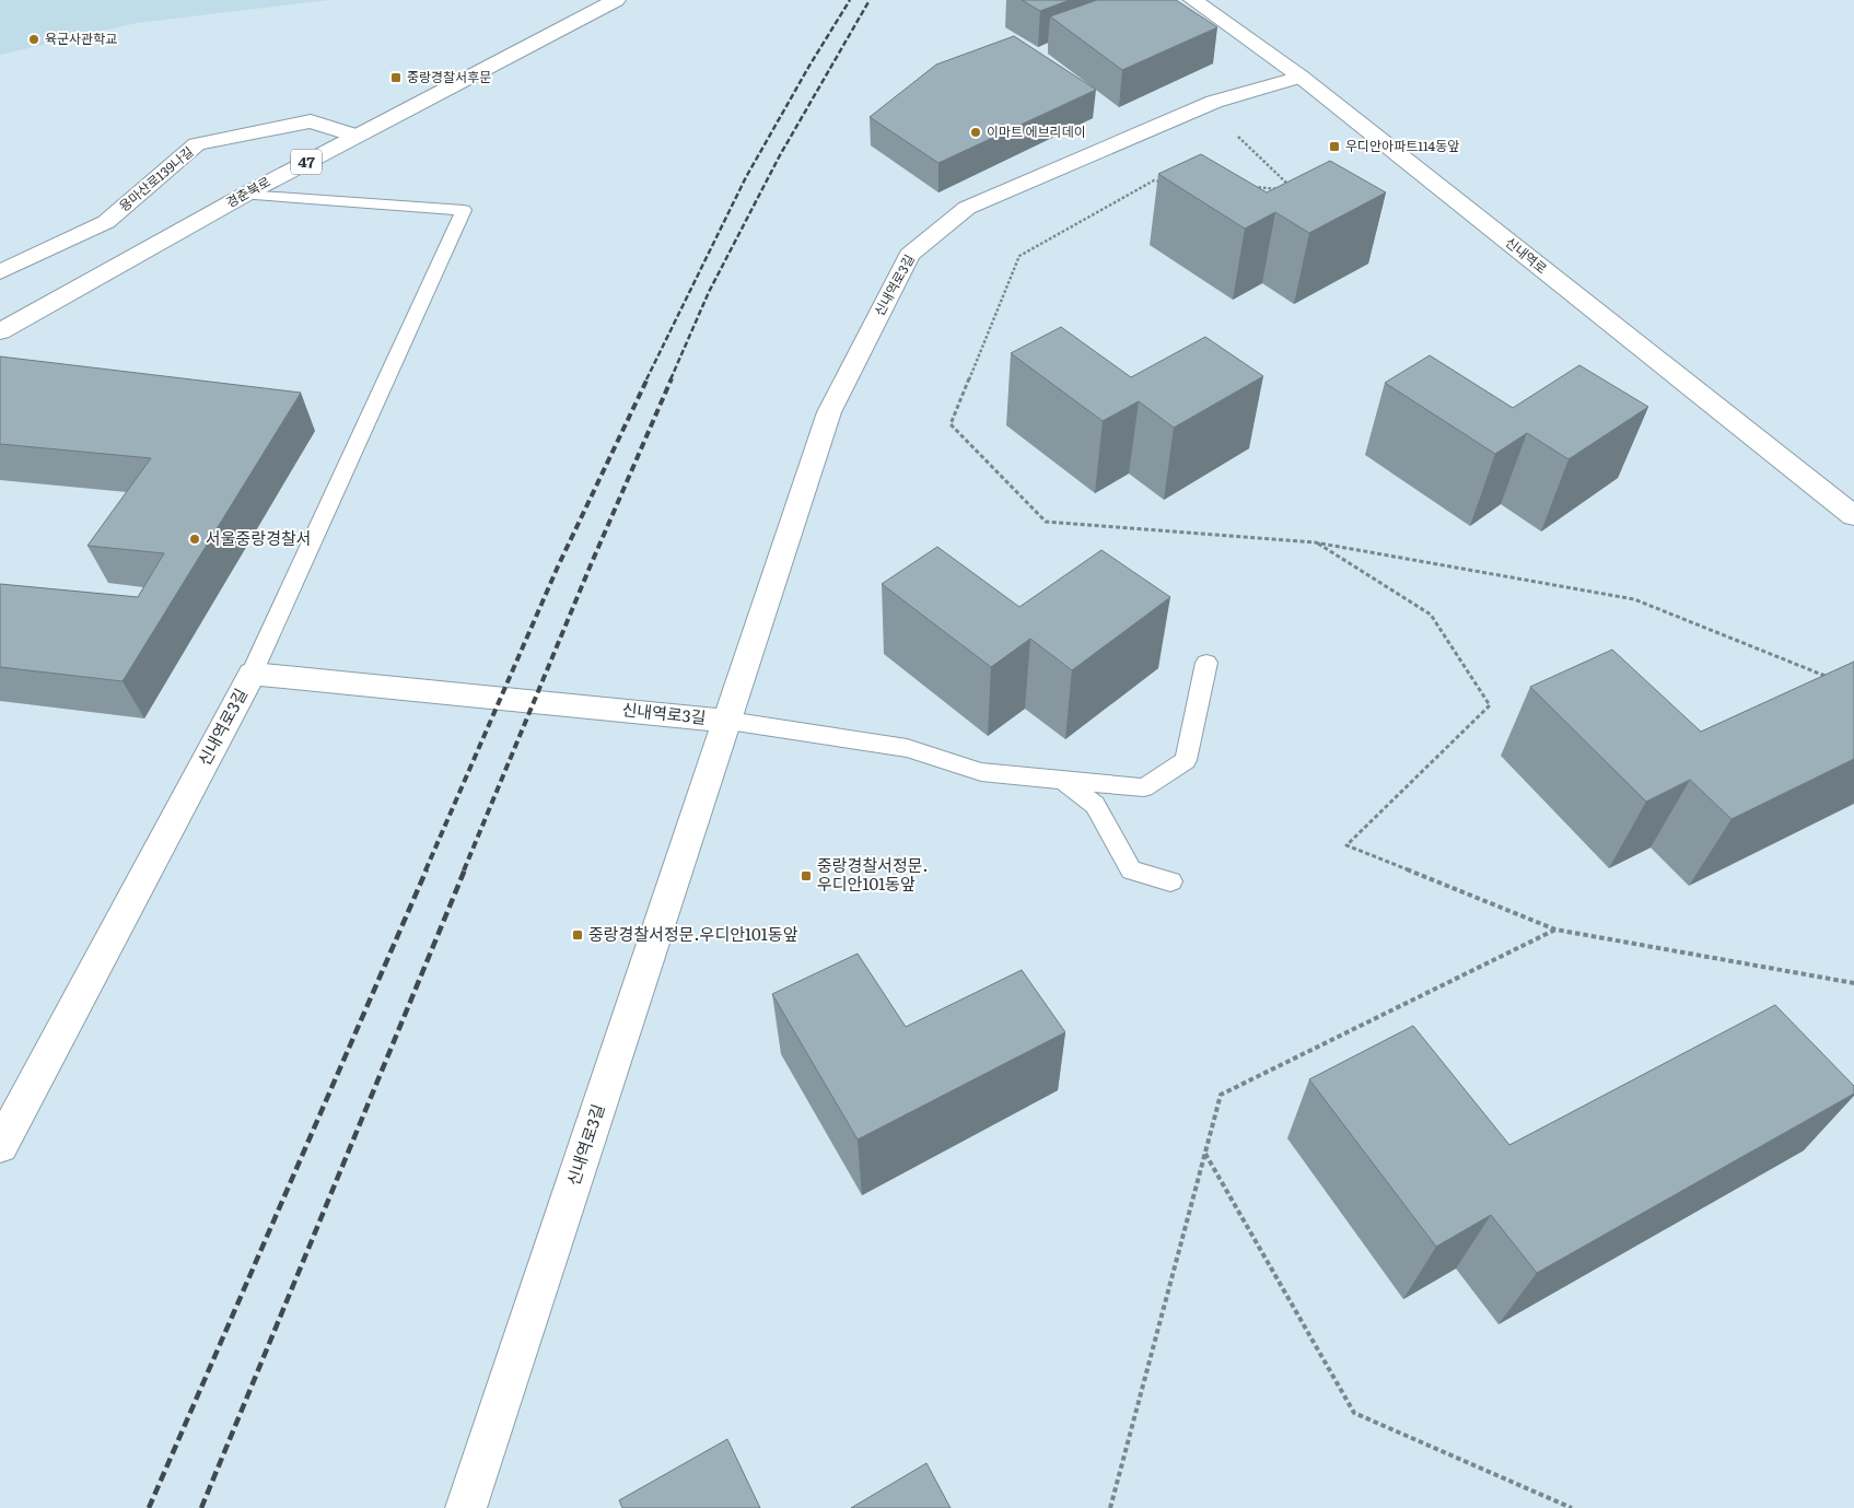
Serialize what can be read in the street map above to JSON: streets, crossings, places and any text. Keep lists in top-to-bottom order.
{
  "streets": {
    "street": [
      "47",
      "용마산로139나길",
      "경춘북로",
      "신내역로",
      "신내역로3길"
    ]
  },
  "crossings": [
    ["용마산로139나길", "경춘북로"],
    ["신내역로", "신내역로3길"]
  ],
  "places": {
    "other": ["육군사관학교", "이마트 에브리데이", "서울중랑경찰서"],
    "transit": [
      "중랑경찰서후문",
      "우디안아파트114동앞",
      "중랑경찰서정문. 우디안101동앞",
      "중랑경찰서정문.우디안101동앞"
    ]
  }
}
